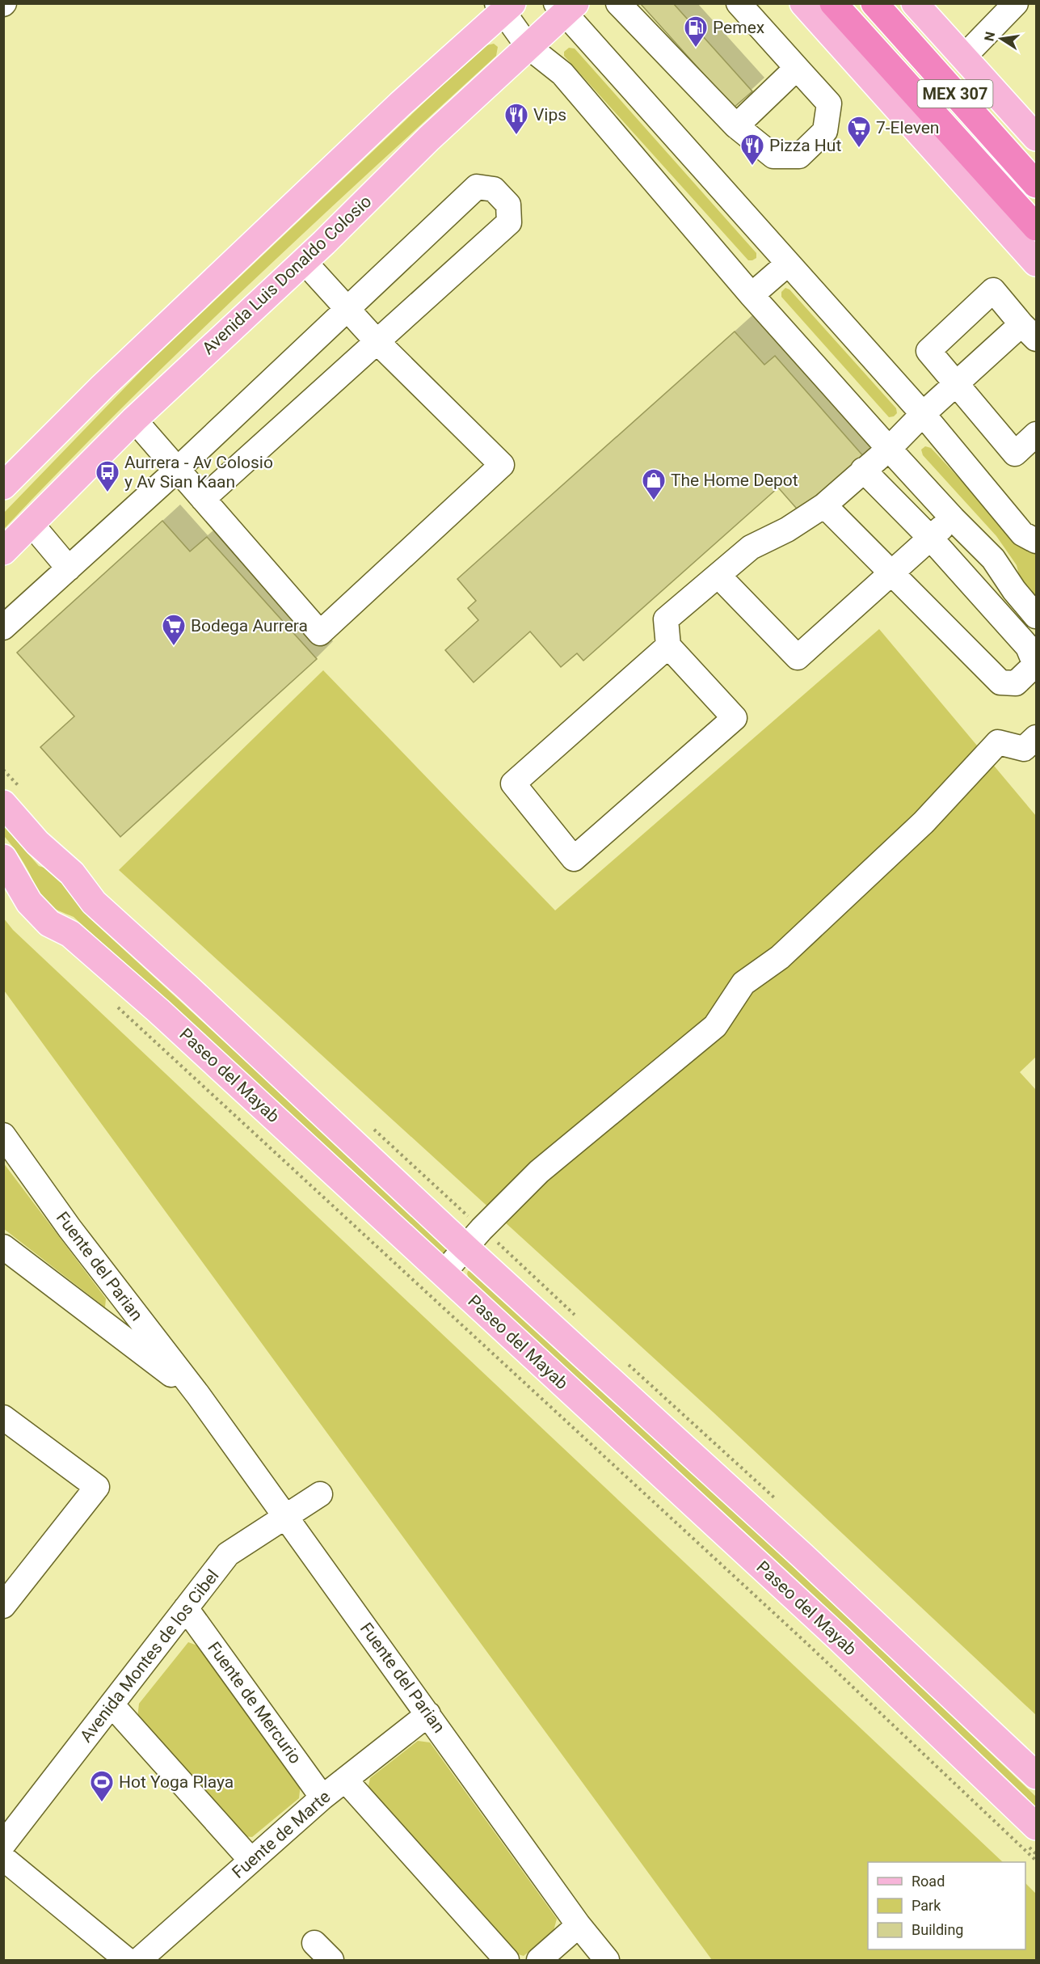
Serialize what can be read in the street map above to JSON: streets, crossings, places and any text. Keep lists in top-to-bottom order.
{
  "streets": {
    "highway": ["MEX 307"],
    "main road": ["Avenida Luis Donaldo Colosio", "Paseo del Mayab"],
    "street": [
      "Fuente del Parian",
      "Avenida Montes de los Cibel",
      "Fuente de Mercurio",
      "Fuente de Marte"
    ]
  },
  "crossings": [
    ["Fuente del Parian", "Avenida Montes de los Cibel"],
    ["Fuente del Parian", "Fuente de Marte"],
    ["Avenida Montes de los Cibel", "Fuente de Mercurio"],
    ["Fuente de Mercurio", "Fuente de Marte"]
  ],
  "places": {
    "fuel station": ["Pemex"],
    "restaurant": ["Vips", "Pizza Hut"],
    "supermarket": ["7-Eleven", "Bodega Aurrera"],
    "bus stop": ["Aurrera - Av Colosio y Av Sian Kaan"],
    "shop": ["The Home Depot"],
    "sports": ["Hot Yoga Playa"]
  },
  "legend": ["Road", "Park", "Building"],
  "north": "left"
}
